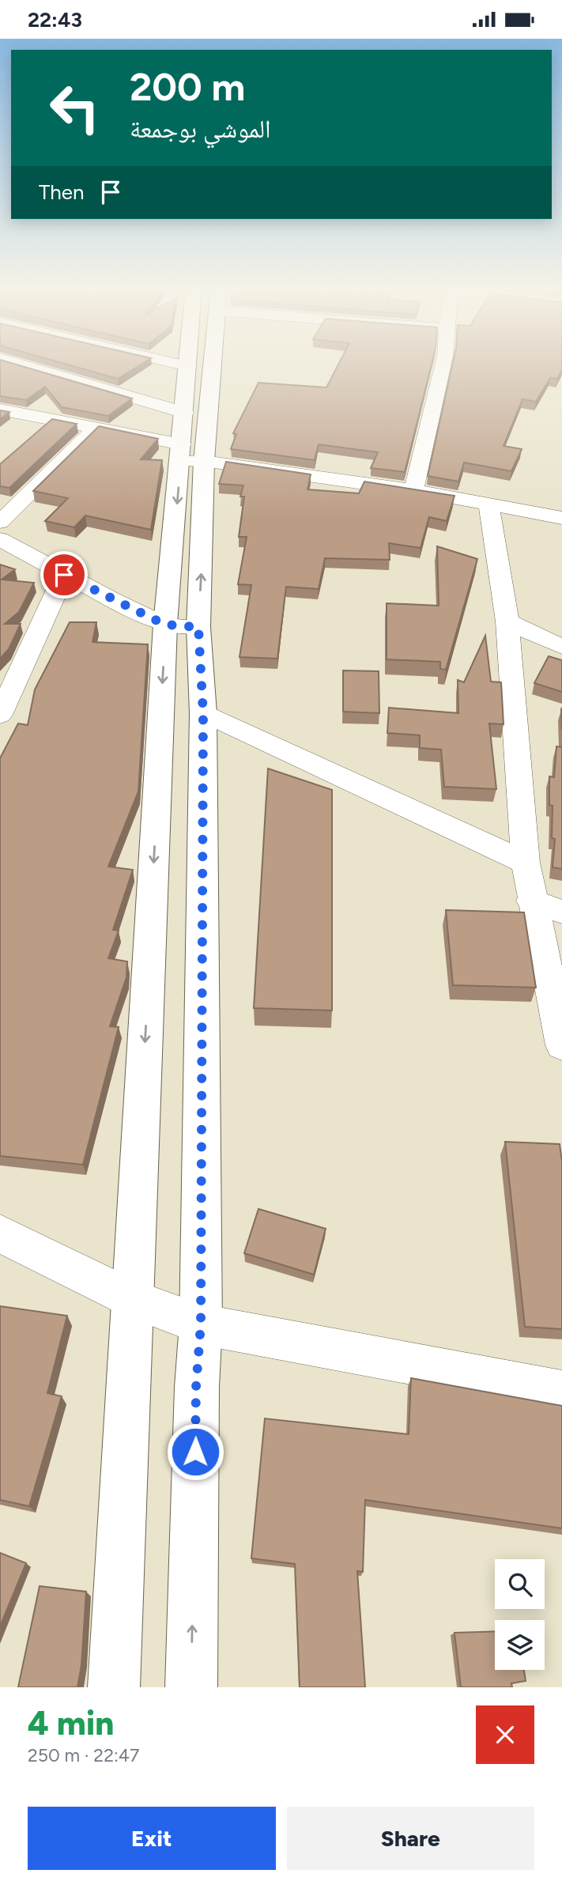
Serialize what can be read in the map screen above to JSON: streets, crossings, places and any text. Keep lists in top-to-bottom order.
{
  "page": {
    "status": "22:43",
    "turn": ["200 m", "الموشي بوجمعة"],
    "then": "Then",
    "heading": ["4 min", "250 m · 22:47"],
    "buttons": ["Exit", "Share"]
  }
}
